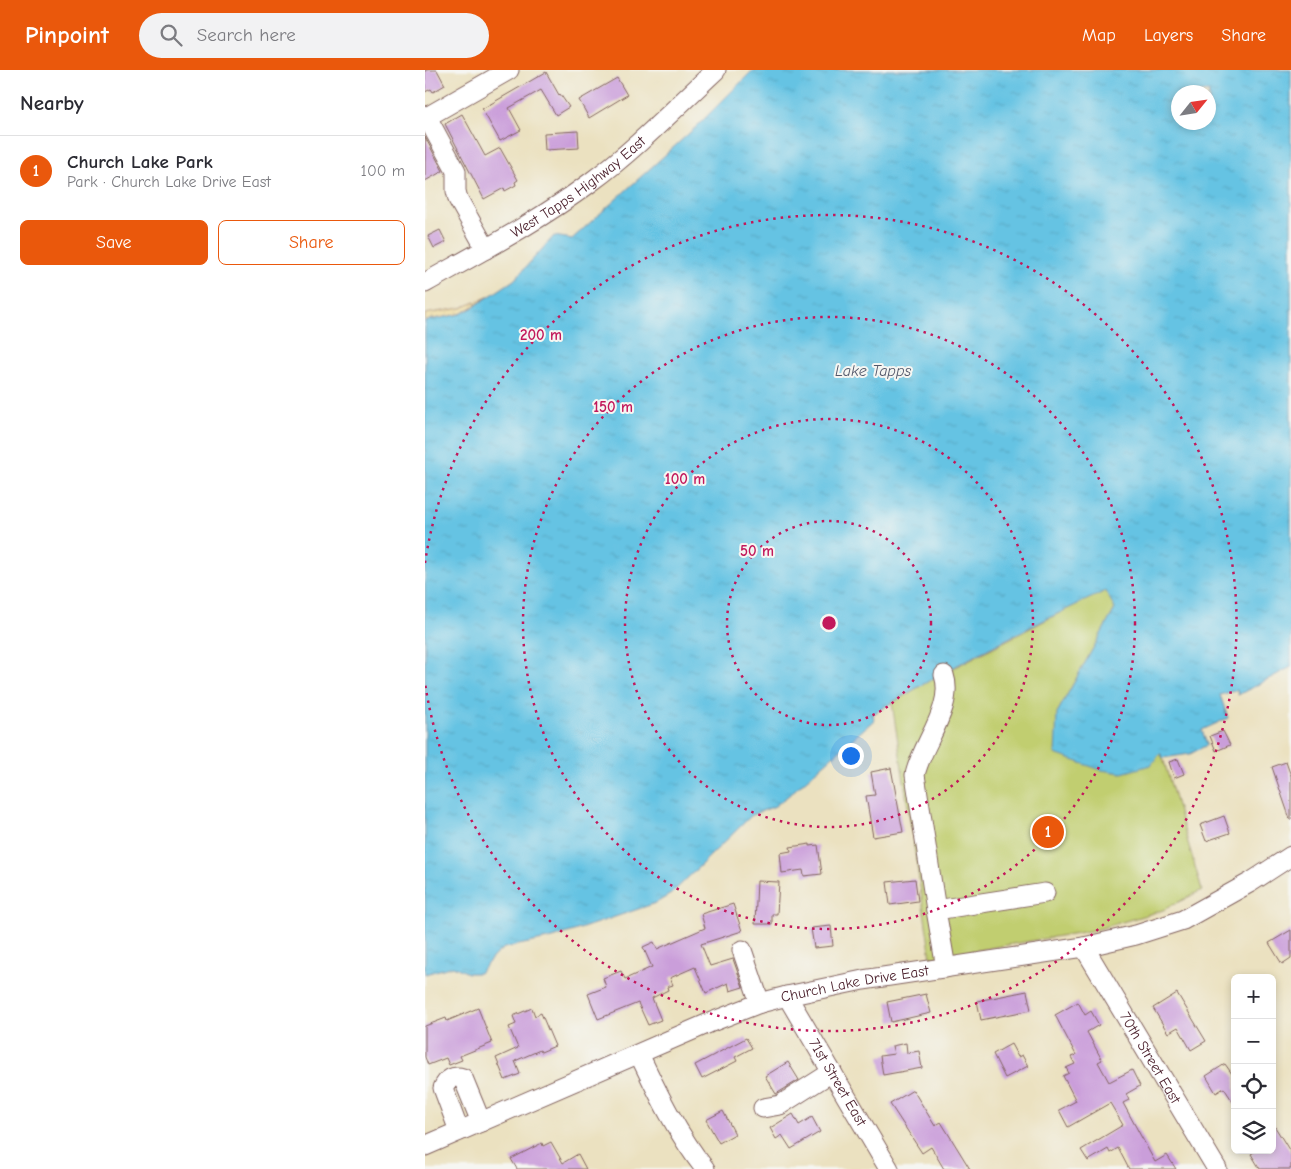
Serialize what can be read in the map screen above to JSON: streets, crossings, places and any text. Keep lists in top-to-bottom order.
{
  "streets": {
    "street": [
      "West Tapps Highway East",
      "Church Lake Drive East",
      "70th Street East",
      "71st Street East"
    ]
  },
  "crossings": [
    ["Church Lake Drive East", "70th Street East"],
    ["Church Lake Drive East", "71st Street East"]
  ],
  "water": ["Lake Tapps"],
  "north": "top right",
  "page": {
    "header": "Pinpoint",
    "search": "Search here",
    "nav": ["Map", "Layers", "Share"],
    "heading": "Nearby",
    "list": [
      {
        "mark": "1",
        "name": "Church Lake Park",
        "note": "Park · Church Lake Drive East",
        "value": "100 m"
      }
    ],
    "buttons": ["Save", "Share"],
    "pins": "1",
    "map_buttons": ["+", "−"]
  },
  "rings": [
    "200 m",
    "150 m",
    "100 m",
    "50 m"
  ]
}
